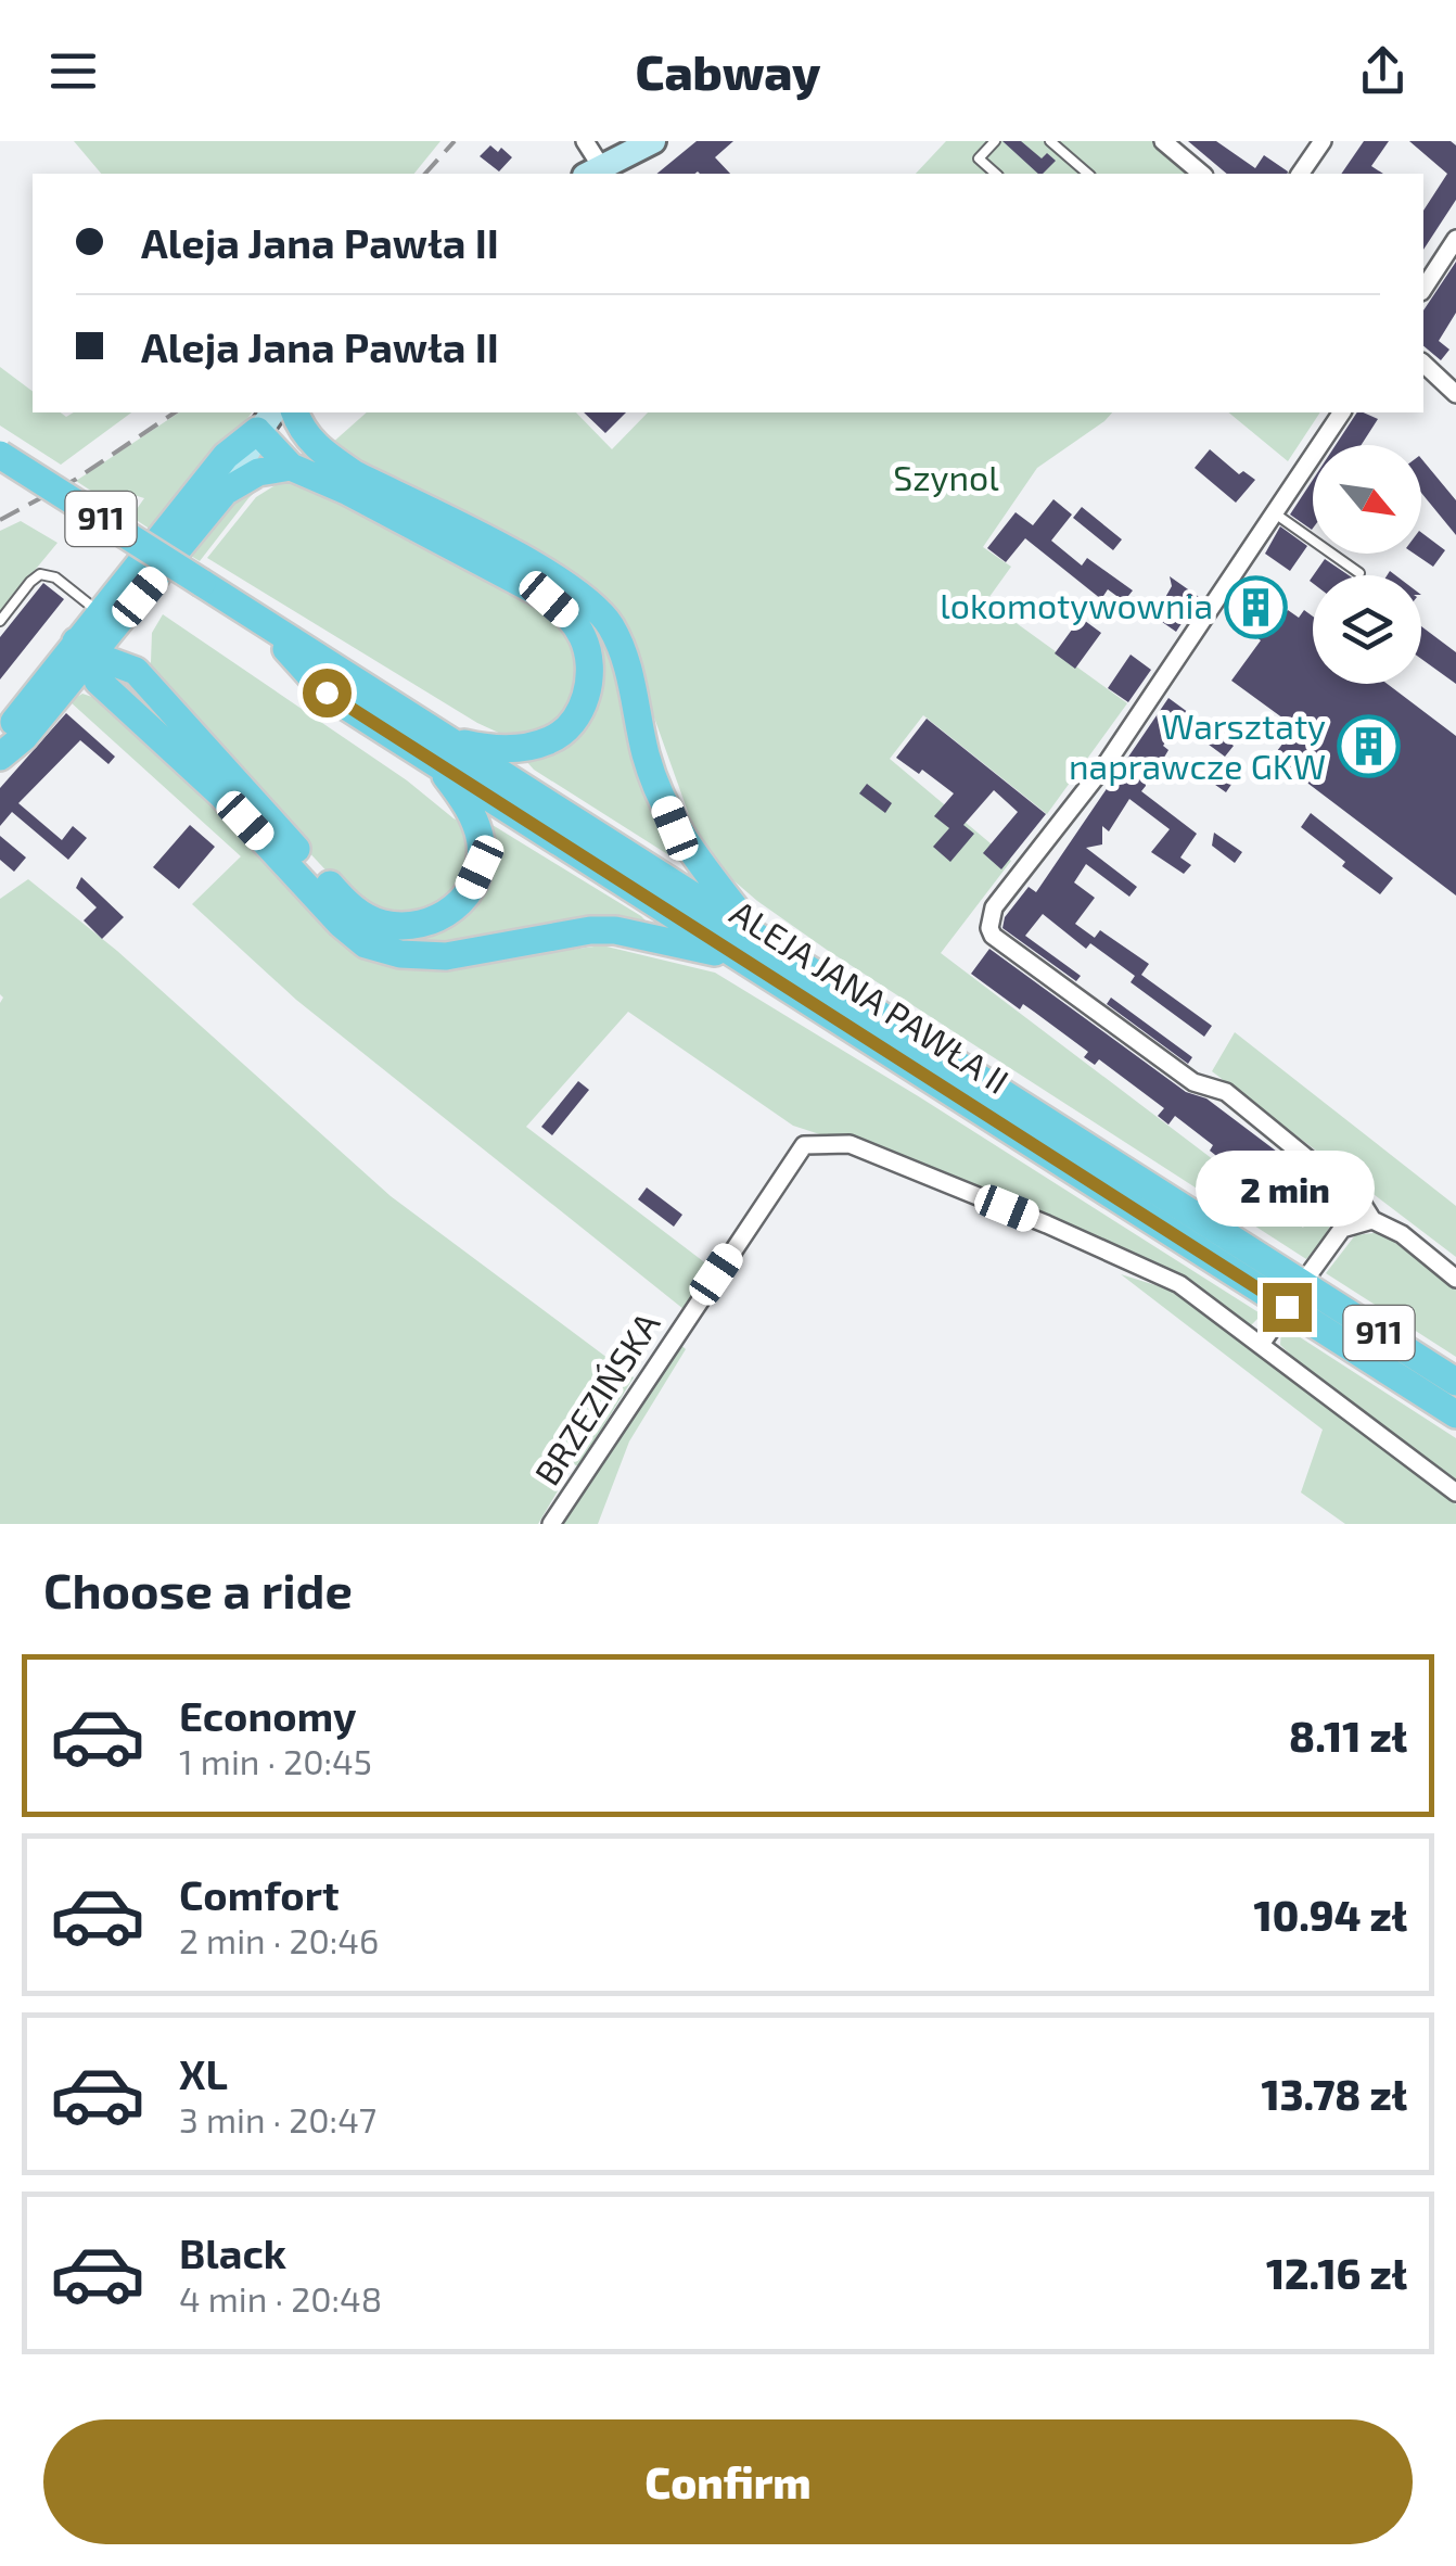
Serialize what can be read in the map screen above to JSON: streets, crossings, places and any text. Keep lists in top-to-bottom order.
{
  "streets": {
    "main road": ["911", "ALEJA JANA PAWŁA II"],
    "street": ["BRZEZIŃSKA"]
  },
  "parks": ["Szynol"],
  "places": {
    "building": ["lokomotywownia", "Warsztaty naprawcze GKW"]
  },
  "north": "bottom right",
  "page": {
    "header": "Cabway",
    "banner": ["Aleja Jana Pawła II", "Aleja Jana Pawła II"],
    "bubble": "2 min",
    "heading": "Choose a ride",
    "list": [
      {
        "name": "Economy",
        "note": "1 min · 20:45",
        "value": "8.11 zł"
      },
      {
        "name": "Comfort",
        "note": "2 min · 20:46",
        "value": "10.94 zł"
      },
      {
        "name": "XL",
        "note": "3 min · 20:47",
        "value": "13.78 zł"
      },
      {
        "name": "Black",
        "note": "4 min · 20:48",
        "value": "12.16 zł"
      }
    ],
    "buttons": "Confirm"
  }
}
